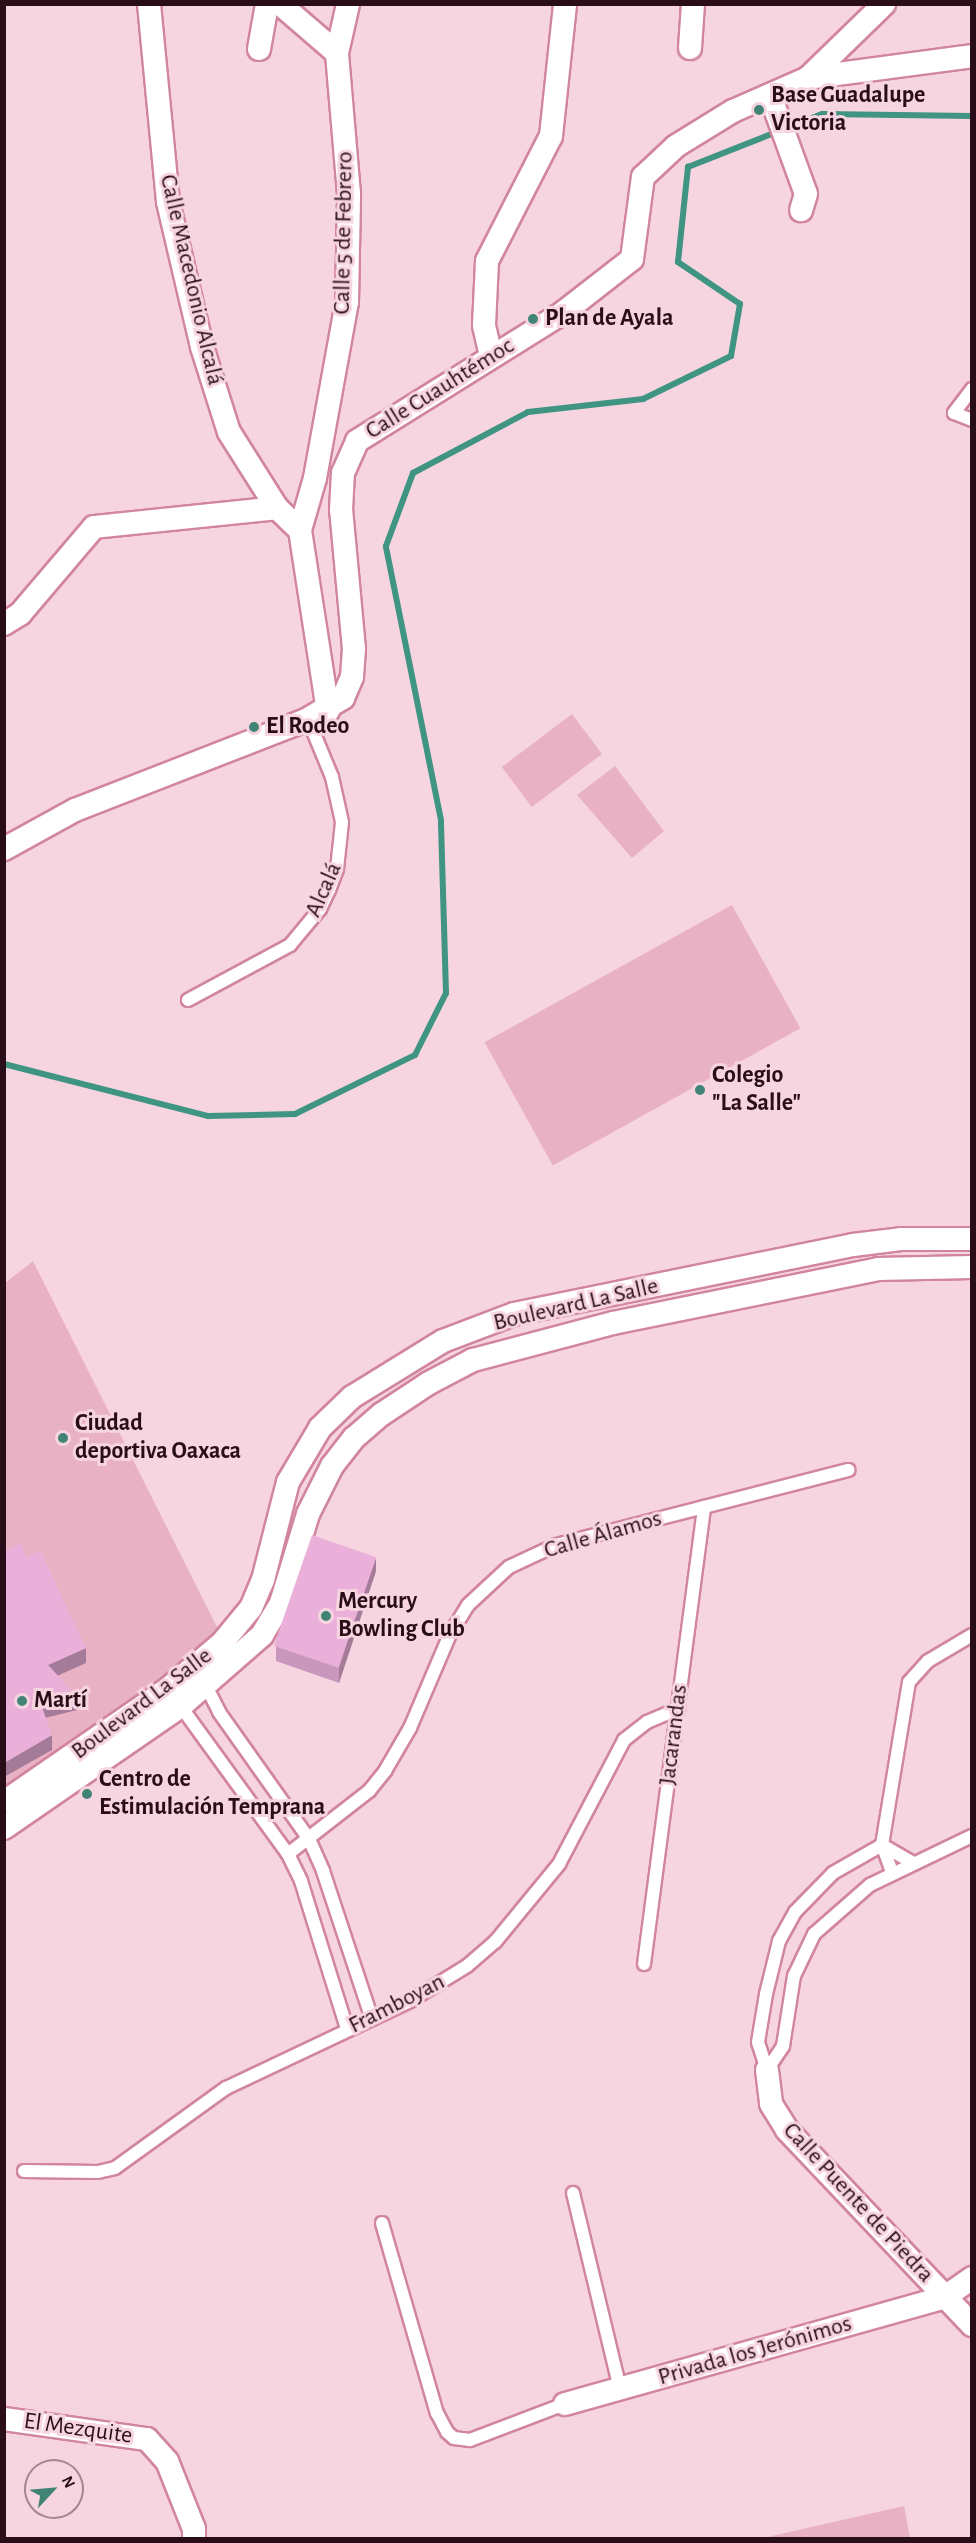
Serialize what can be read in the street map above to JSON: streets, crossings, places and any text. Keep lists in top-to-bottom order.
{
  "streets": {
    "street": [
      "Calle 5 de Febrero",
      "Calle Macedonio Alcalá",
      "Calle Cuauhtémoc",
      "Boulevard La Salle",
      "Calle Puente de Piedra",
      "Privada los Jerónimos",
      "El Mezquite"
    ],
    "lane": [
      "Alcalá",
      "Calle Álamos",
      "Jacarandas",
      "Framboyan"
    ]
  },
  "crossings": [
    ["Calle 5 de Febrero", "Calle Macedonio Alcalá"],
    ["Calle Cuauhtémoc", "Alcalá"],
    ["Calle Álamos", "Jacarandas"],
    ["Jacarandas", "Framboyan"],
    ["Calle Puente de Piedra", "Privada los Jerónimos"]
  ],
  "places": [
    "Base Guadalupe Victoria",
    "Plan de Ayala",
    "El Rodeo",
    "Colegio \"La Salle\"",
    "Ciudad deportiva Oaxaca",
    "Mercury Bowling Club",
    "Martí",
    "Centro de Estimulación Temprana"
  ],
  "north": "top right"
}
